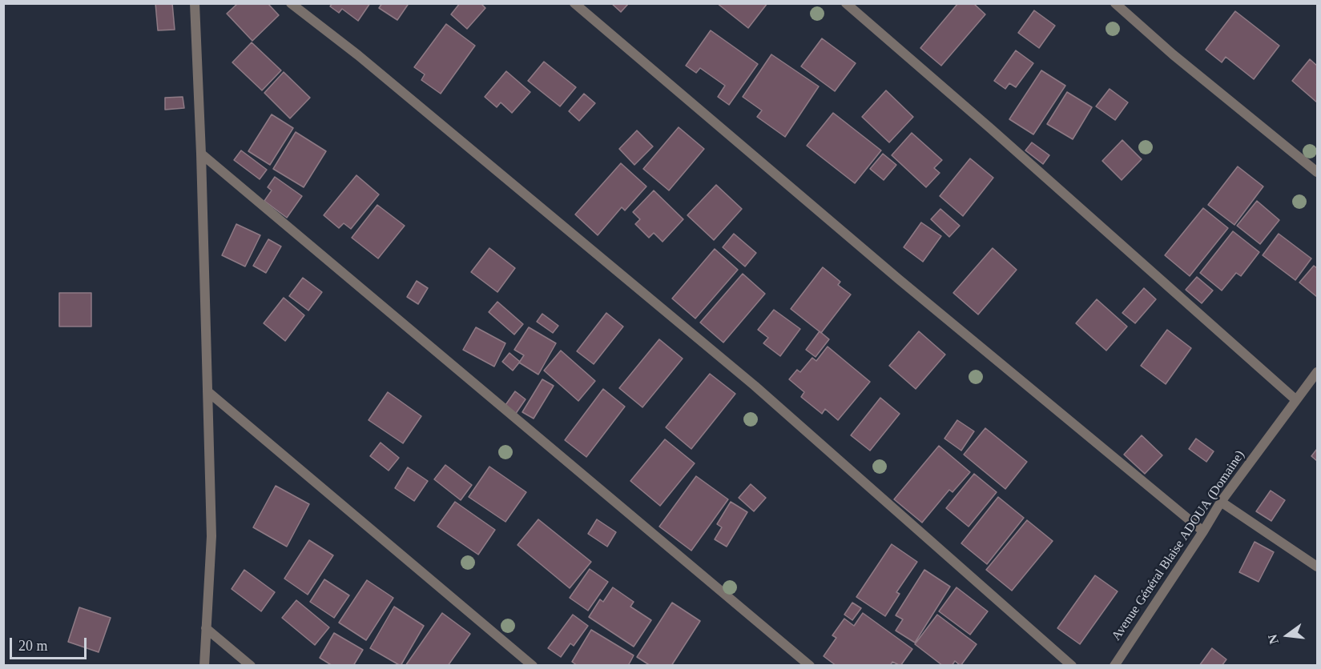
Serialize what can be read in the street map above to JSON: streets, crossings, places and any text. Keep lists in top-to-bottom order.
{
  "streets": {
    "street": ["Avenue Général Blaise ADOUA (Domaine)"]
  },
  "scale_bar": "20 m",
  "north": "left"
}
